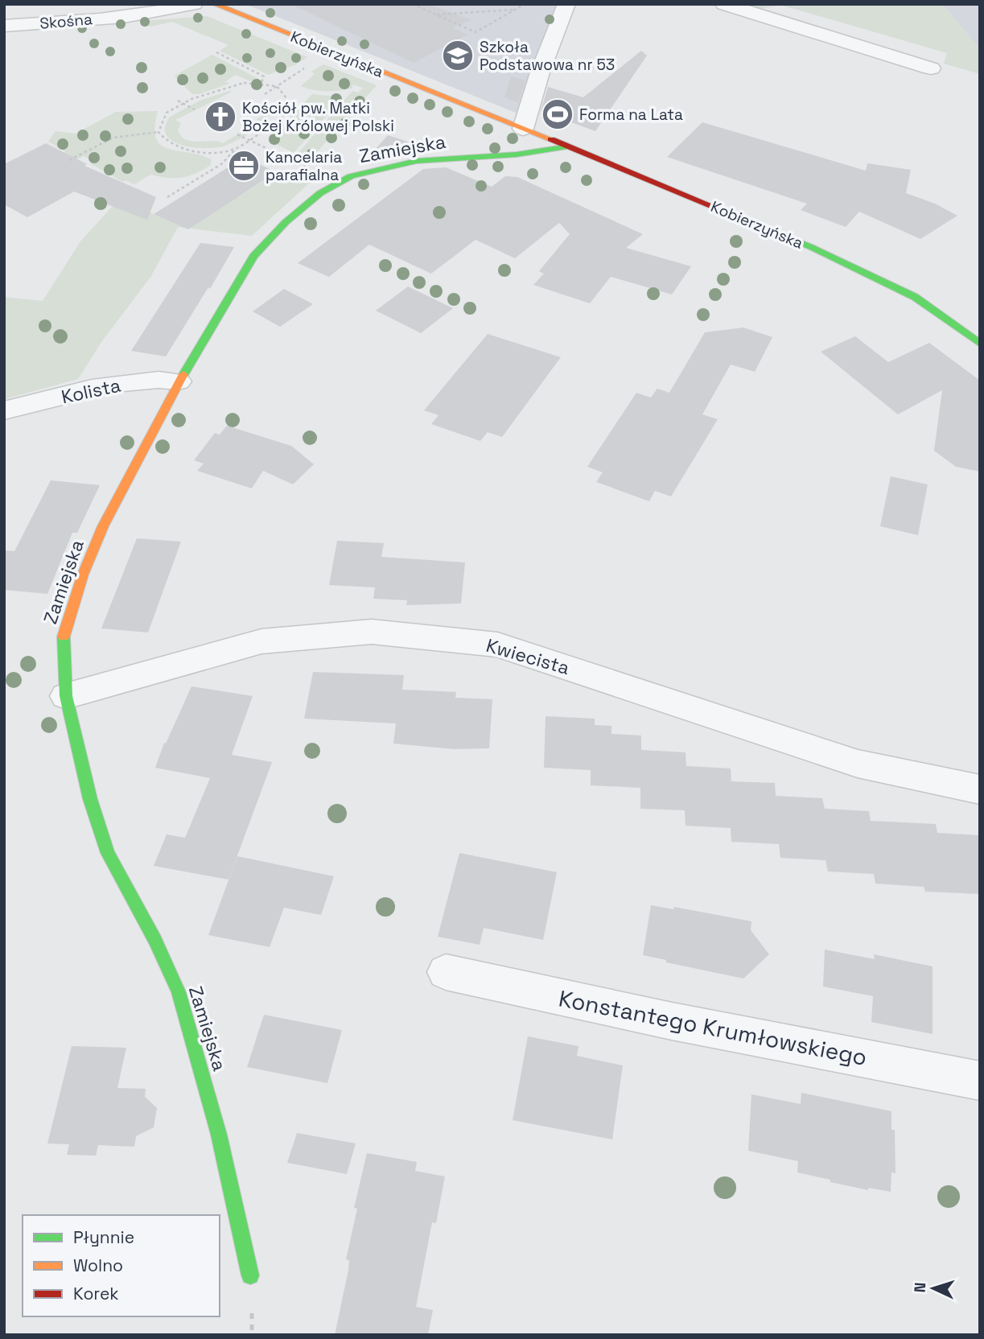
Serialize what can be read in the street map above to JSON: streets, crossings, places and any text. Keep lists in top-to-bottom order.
{
  "streets": {
    "street": [
      "Skośna",
      "Kobierzyńska",
      "Zamiejska",
      "Kolista",
      "Kwiecista",
      "Konstantego Krumłowskiego"
    ]
  },
  "crossings": [
    ["Kobierzyńska", "Zamiejska"],
    ["Zamiejska", "Kolista"],
    ["Zamiejska", "Kwiecista"]
  ],
  "places": {
    "school or university": ["Szkoła Podstawowa nr 53"],
    "sports": ["Forma na Lata"],
    "church": ["Kościół pw. Matki Bożej Królowej Polski"],
    "office": ["Kancelaria parafialna"]
  },
  "legend": ["Płynnie", "Wolno", "Korek"],
  "north": "left"
}
